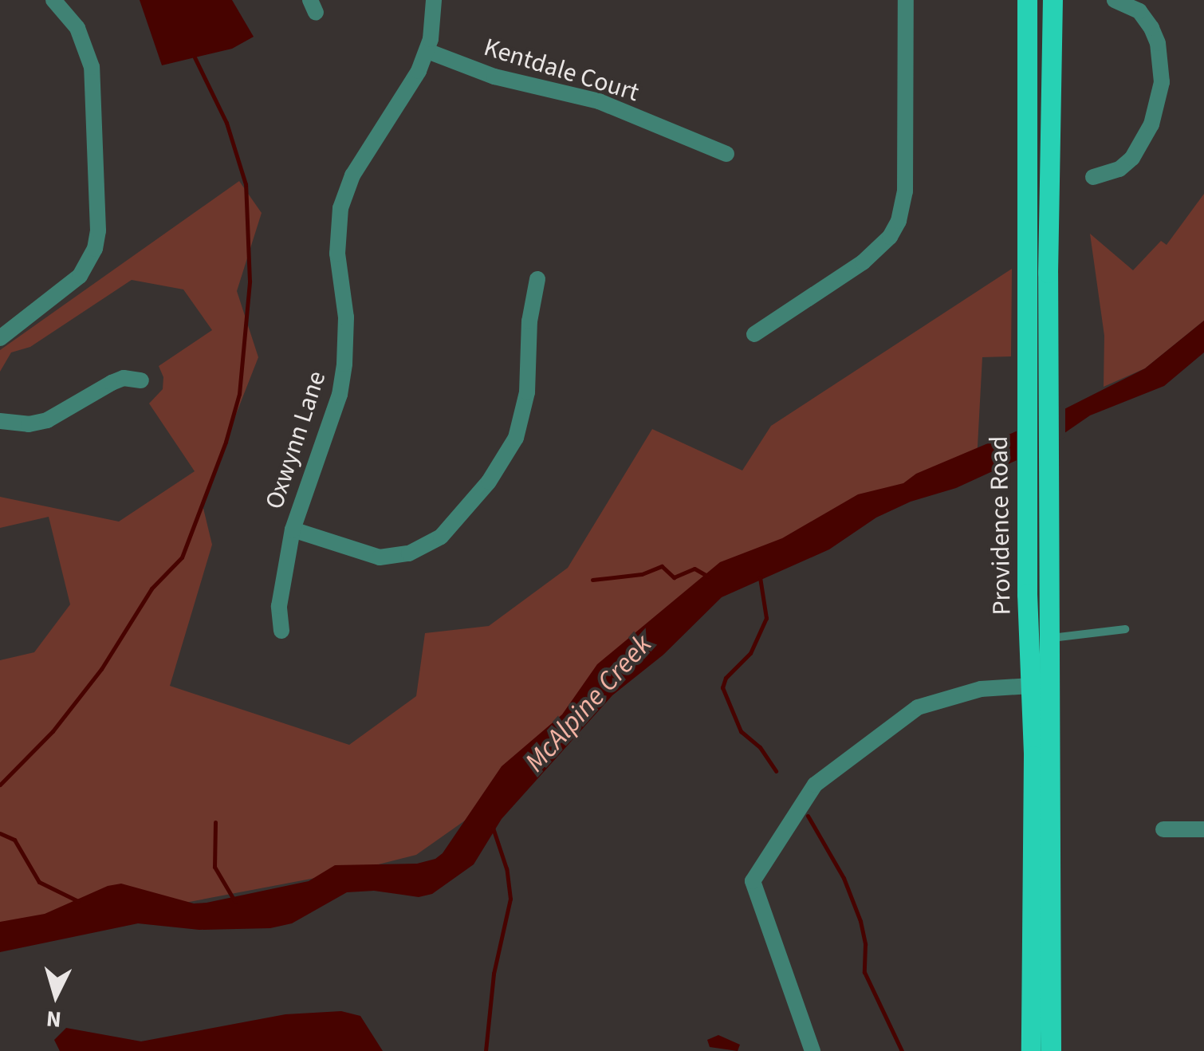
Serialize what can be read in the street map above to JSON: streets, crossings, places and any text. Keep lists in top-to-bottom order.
{
  "streets": {
    "main road": ["Providence Road"],
    "street": ["Kentdale Court", "Oxwynn Lane"]
  },
  "crossings": [
    ["Kentdale Court", "Oxwynn Lane"]
  ],
  "water": ["McAlpine Creek"],
  "north": "bottom"
}
